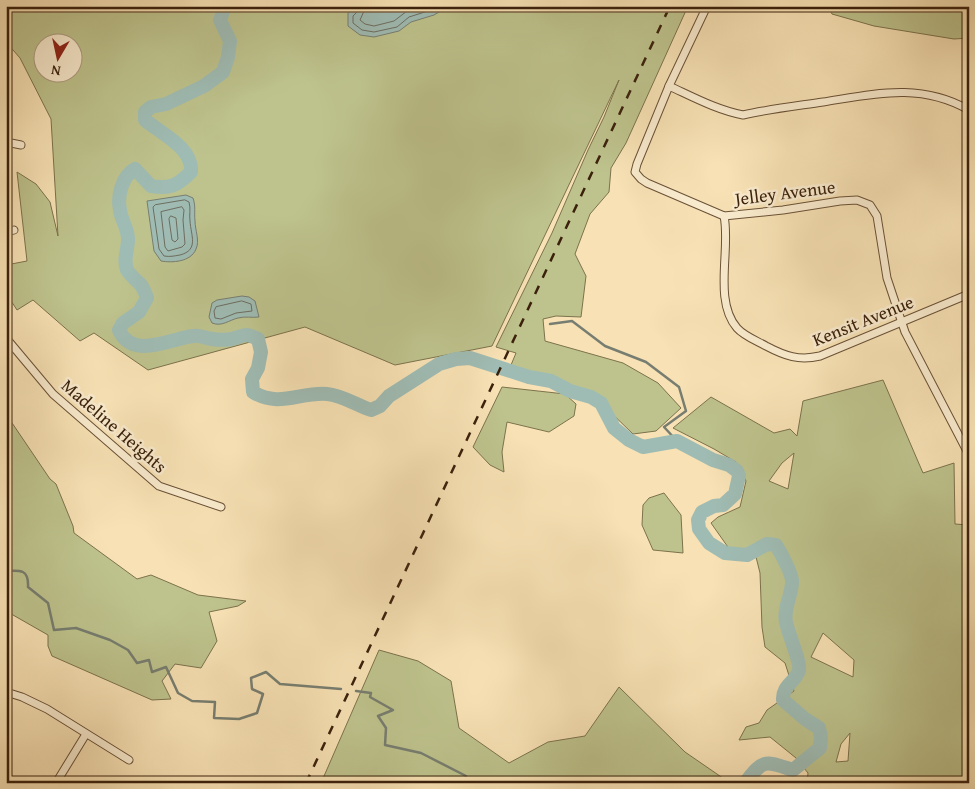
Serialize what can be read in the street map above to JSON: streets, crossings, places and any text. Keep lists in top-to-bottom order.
{
  "streets": {
    "street": ["Jelley Avenue", "Kensit Avenue", "Madeline Heights"]
  },
  "crossings": [
    ["Jelley Avenue", "Kensit Avenue"]
  ],
  "north": "bottom"
}
